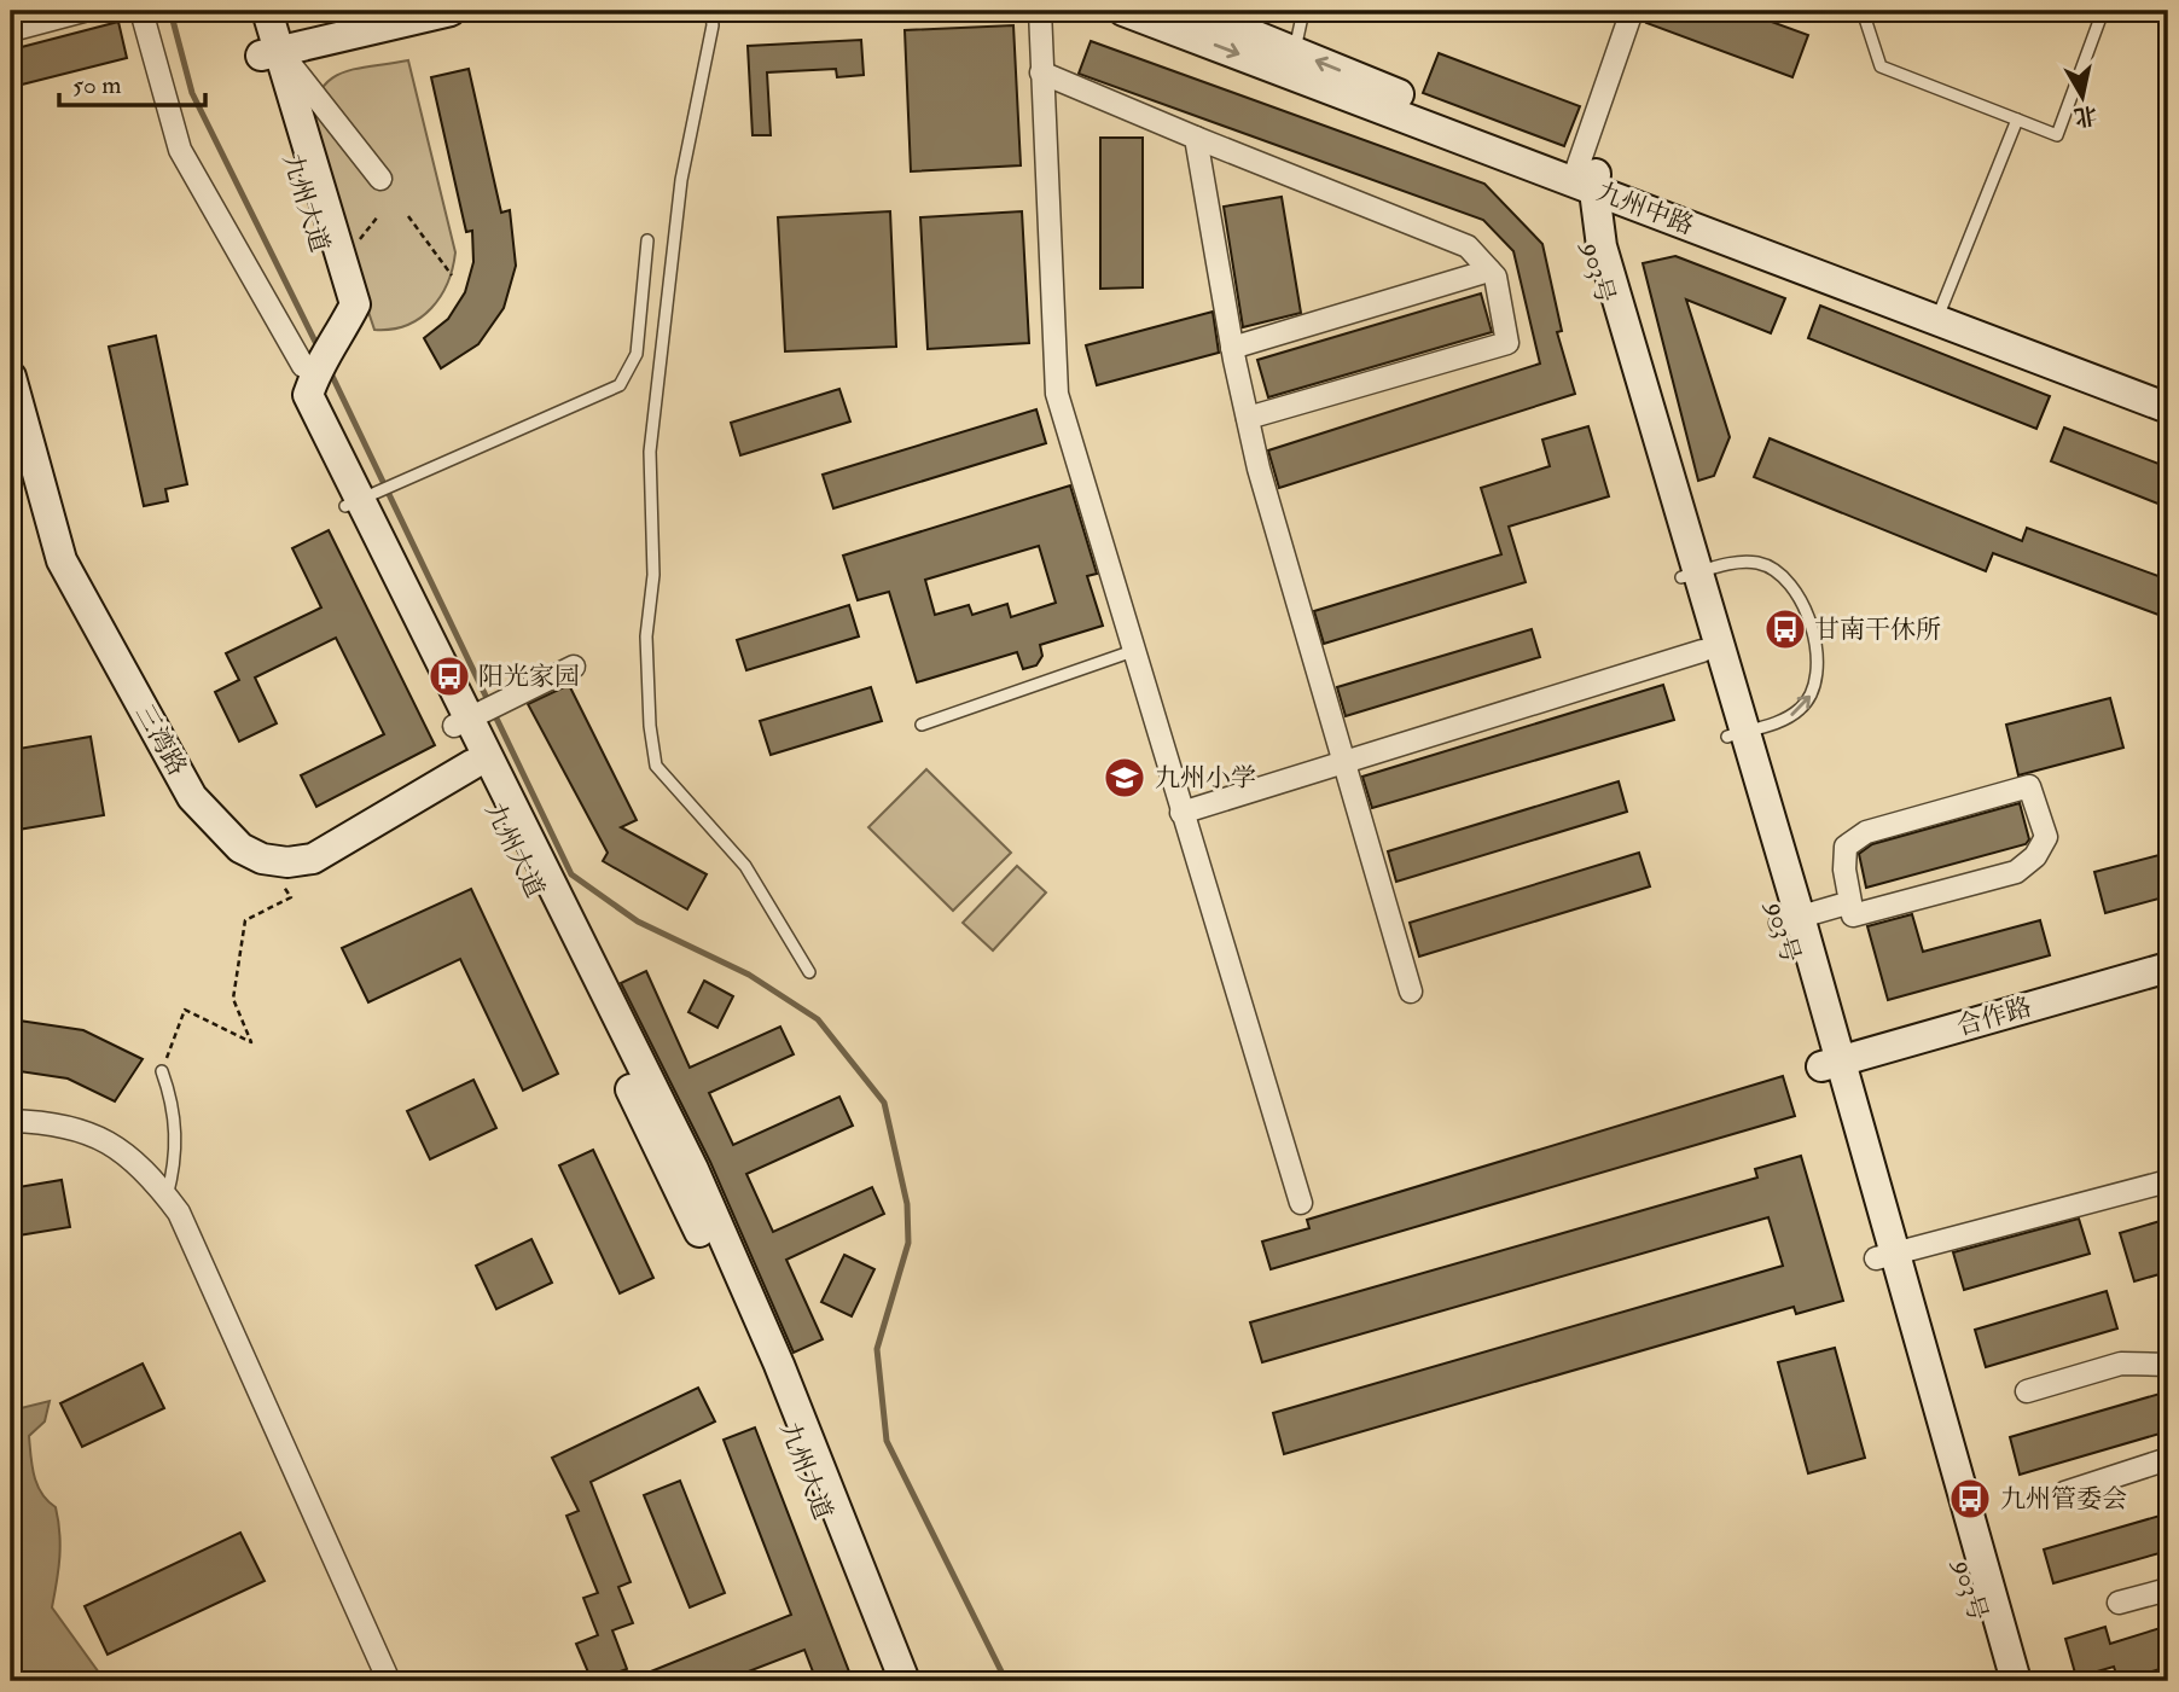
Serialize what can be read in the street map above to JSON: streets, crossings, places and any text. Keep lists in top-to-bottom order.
{
  "streets": {
    "street": [
      "九州大道",
      "九州中路",
      "903号",
      "三湾路",
      "合作路"
    ]
  },
  "crossings": [
    ["九州中路", "903号"],
    ["903号", "合作路"]
  ],
  "places": {
    "bus stop": ["甘南干休所", "阳光家园", "九州管委会"],
    "school or university": ["九州小学"]
  },
  "scale_bar": "50 m",
  "north": "bottom"
}
